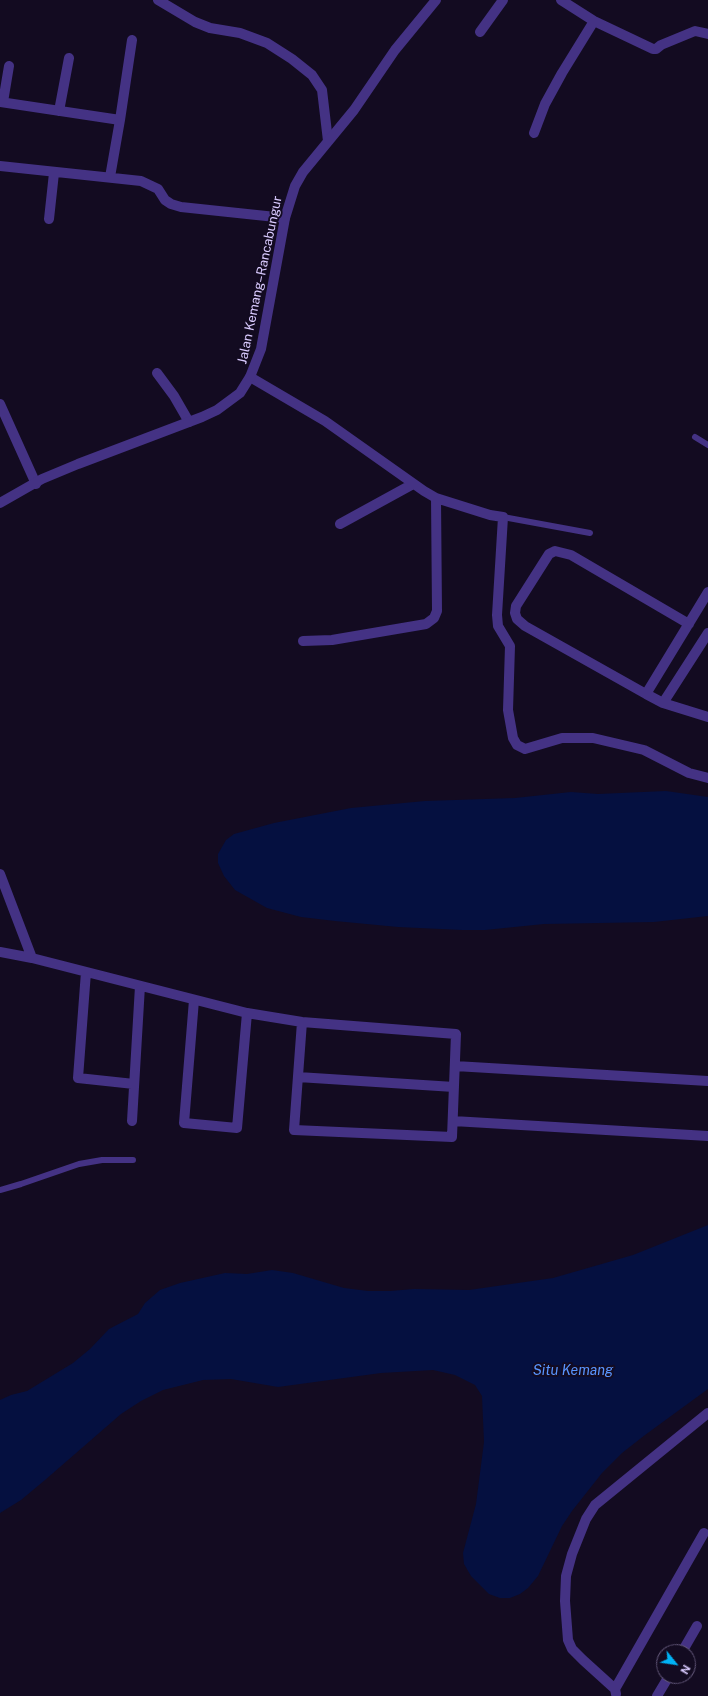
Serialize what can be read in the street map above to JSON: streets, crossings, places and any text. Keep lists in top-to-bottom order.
{
  "streets": {
    "street": ["Jalan Kemang–Rancabungur"]
  },
  "water": ["Situ Kemang"],
  "north": "bottom right"
}
